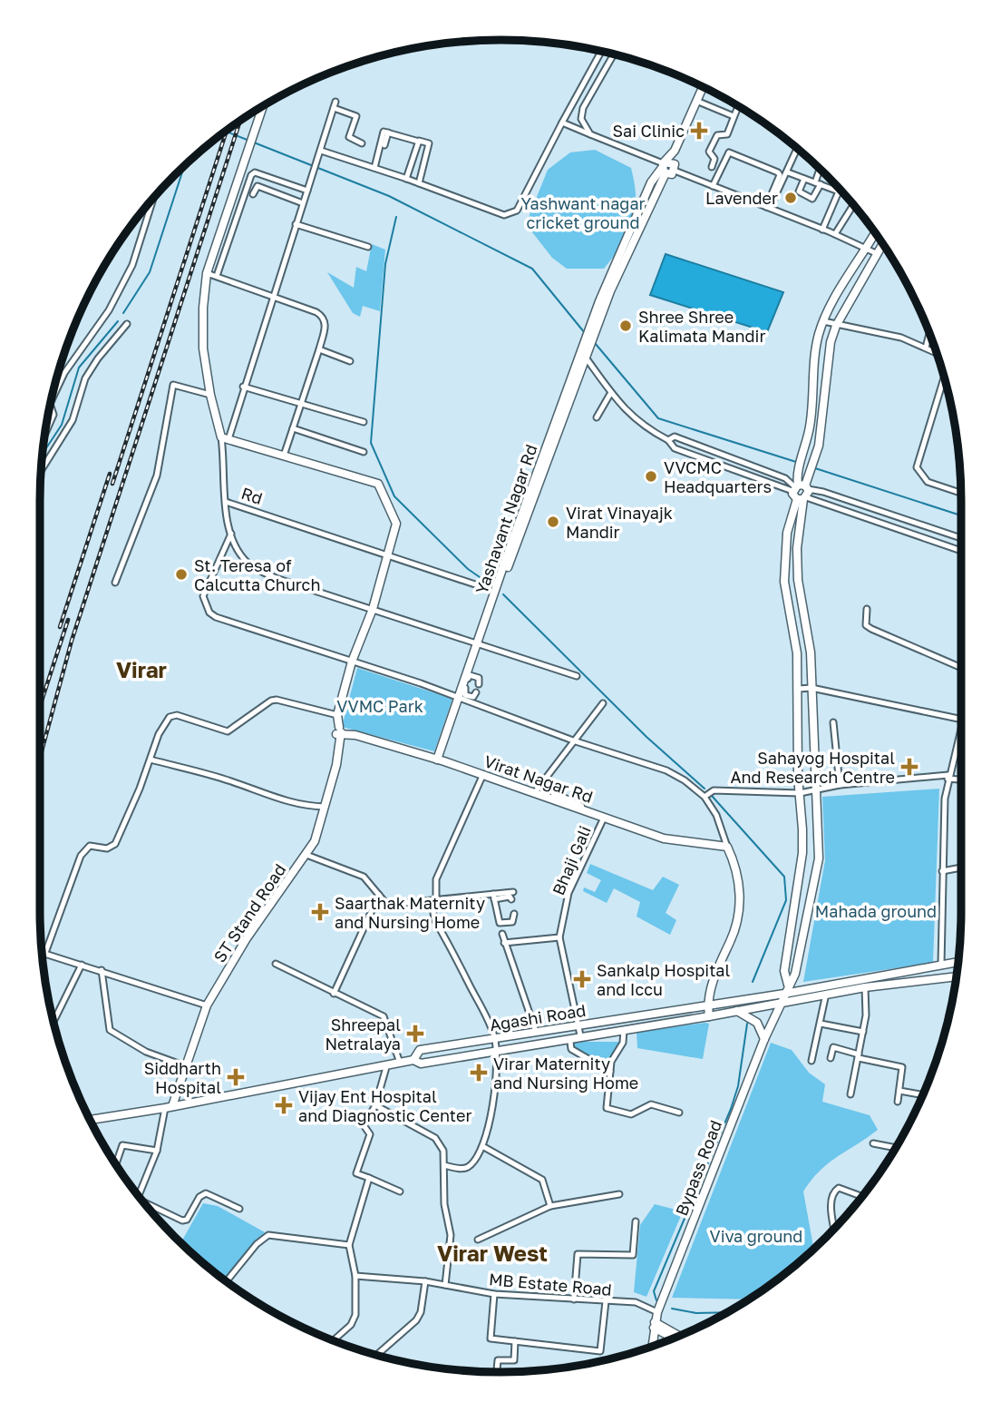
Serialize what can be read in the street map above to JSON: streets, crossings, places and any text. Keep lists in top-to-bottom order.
{
  "streets": {
    "street": [
      "Rd",
      "Yashavant Nagar Rd",
      "Virat Nagar Rd",
      "Bhaji Gali",
      "ST Stand Road",
      "Agashi Road",
      "Bypass Road",
      "MB Estate Road"
    ]
  },
  "crossings": [
    ["Rd", "Yashavant Nagar Rd"],
    ["Yashavant Nagar Rd", "Virat Nagar Rd"],
    ["Virat Nagar Rd", "Bhaji Gali"],
    ["Virat Nagar Rd", "ST Stand Road"],
    ["Bhaji Gali", "Agashi Road"],
    ["ST Stand Road", "Agashi Road"],
    ["Agashi Road", "Bypass Road"],
    ["Bypass Road", "MB Estate Road"]
  ],
  "districts": ["Virar", "Virar West"],
  "parks": [
    "Yashwant nagar cricket ground",
    "VVMC Park",
    "Mahada ground",
    "Viva ground"
  ],
  "places": {
    "health": [
      "Sai Clinic",
      "Sahayog Hospital And Research Centre",
      "Saarthak Maternity and Nursing Home",
      "Sankalp Hospital and Iccu",
      "Shreepal Netralaya",
      "Virar Maternity and Nursing Home",
      "Siddharth Hospital",
      "Vijay Ent Hospital and Diagnostic Center"
    ],
    "other": [
      "Lavender",
      "Shree Shree Kalimata Mandir",
      "VVCMC Headquarters",
      "Virat Vinayajk Mandir",
      "St. Teresa of Calcutta Church"
    ]
  }
}
